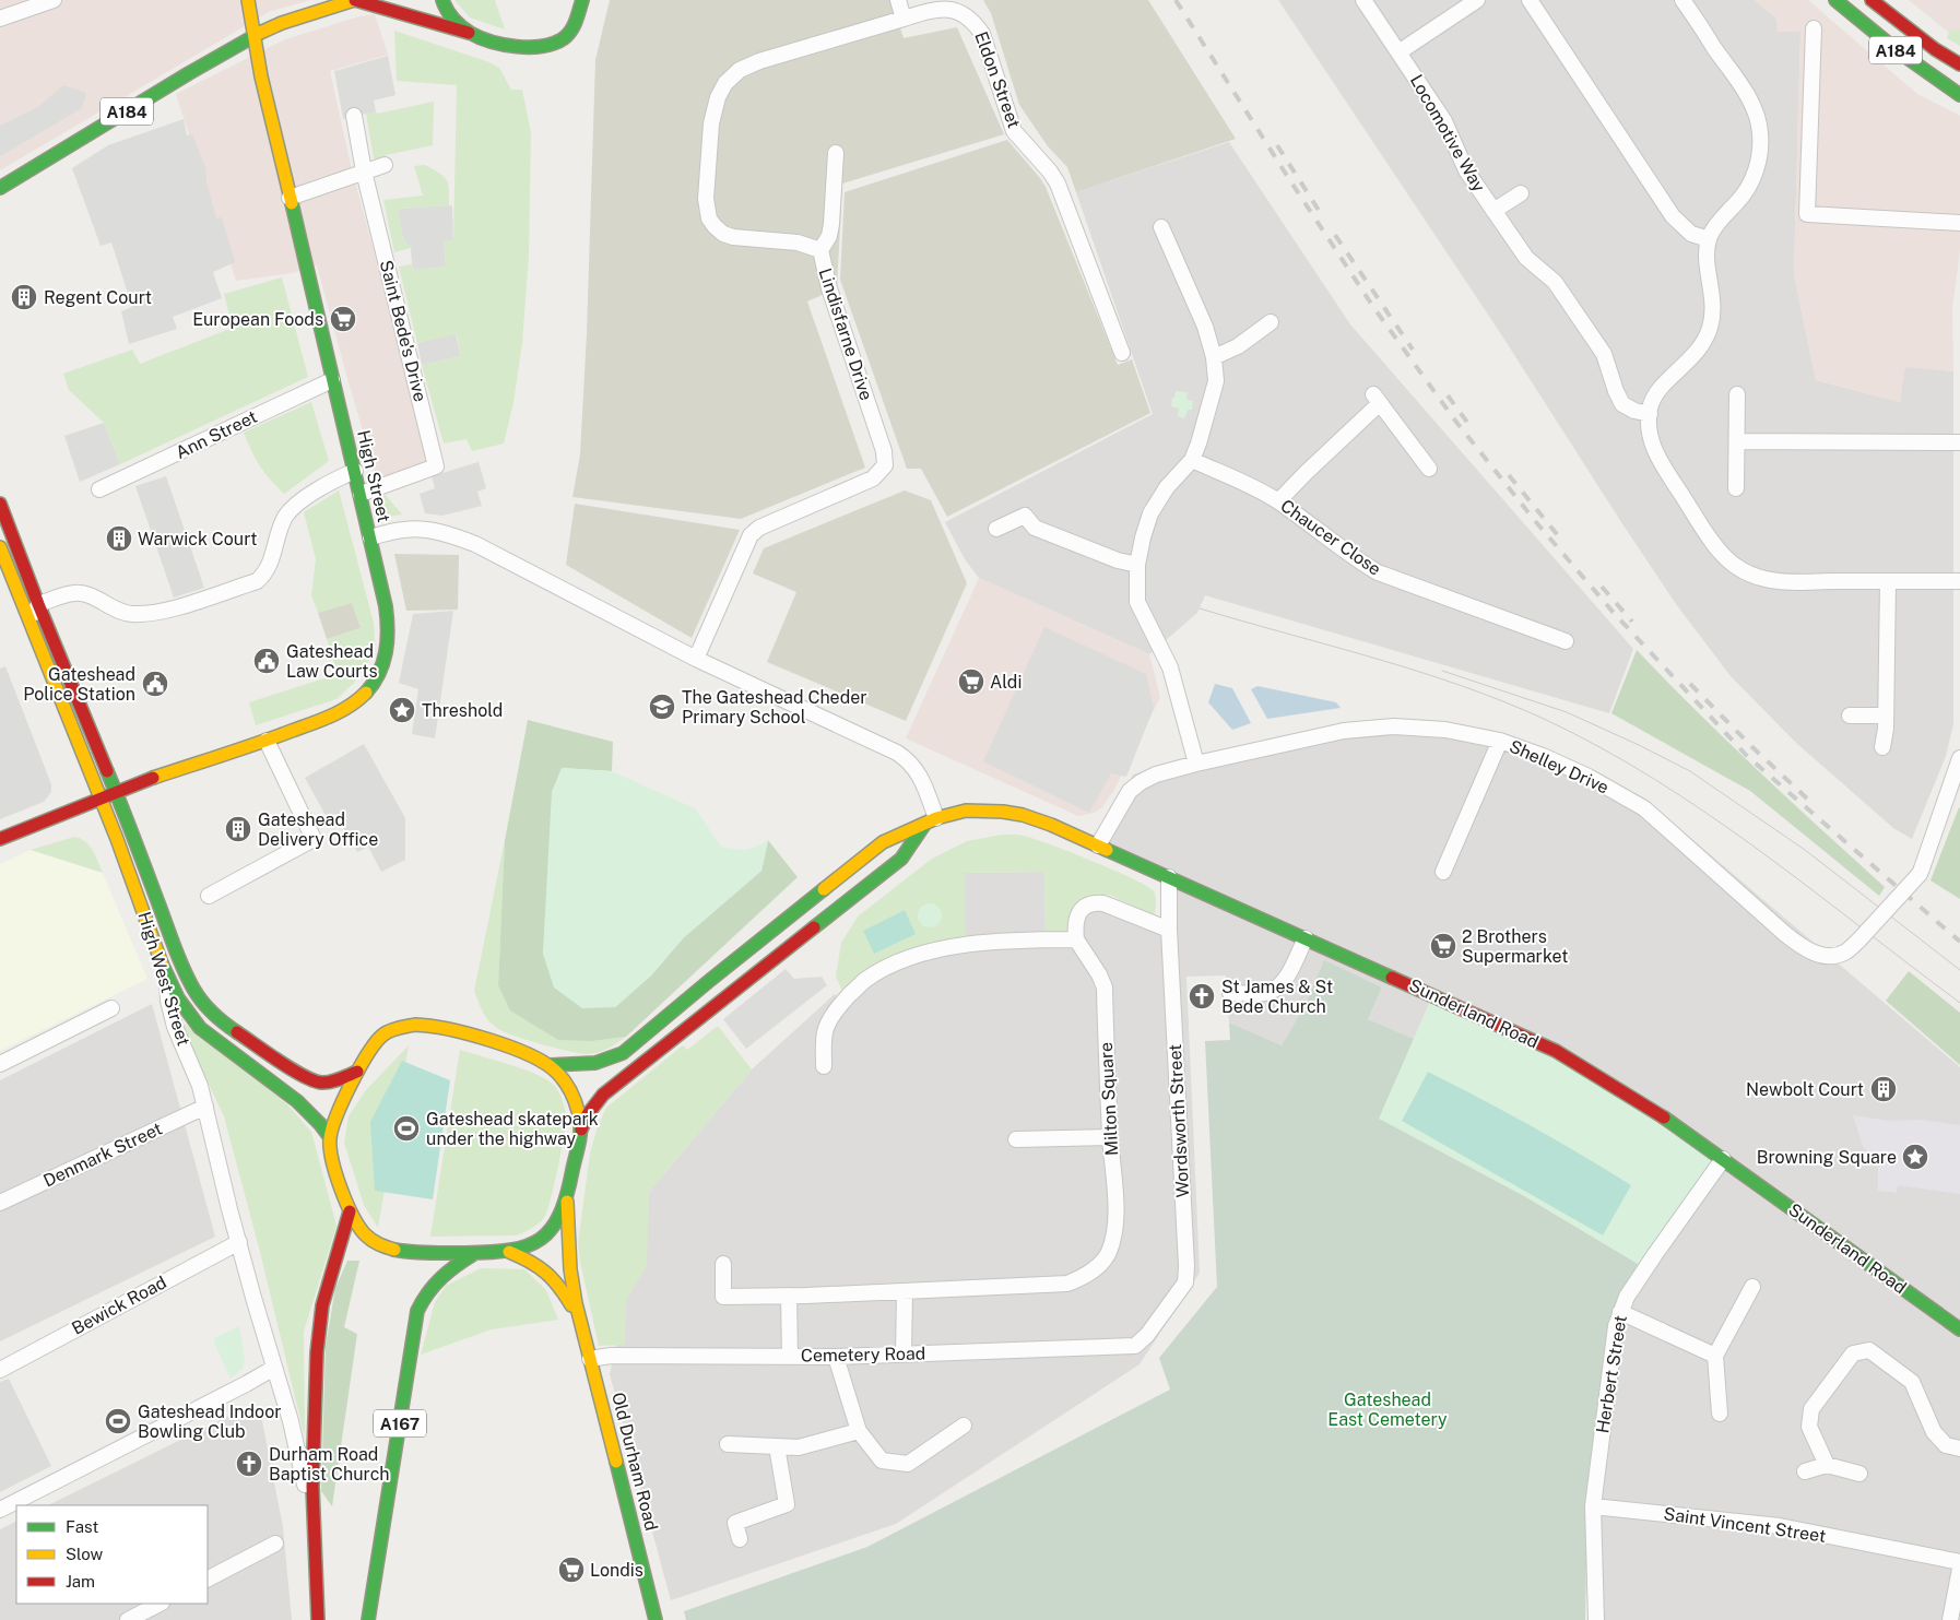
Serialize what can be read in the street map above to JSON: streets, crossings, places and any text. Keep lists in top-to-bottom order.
{
  "streets": {
    "main road": [
      "A184",
      "High Street",
      "High West Street",
      "Sunderland Road",
      "A167",
      "Old Durham Road"
    ],
    "street": [
      "Eldon Street",
      "Locomotive Way",
      "Saint Bede's Drive",
      "Lindisfarne Drive",
      "Ann Street",
      "Chaucer Close",
      "Shelley Drive",
      "Milton Square",
      "Wordsworth Street",
      "Denmark Street",
      "Bewick Road",
      "Cemetery Road",
      "Herbert Street",
      "Saint Vincent Street"
    ]
  },
  "crossings": [
    ["A184", "High Street"],
    ["Eldon Street", "Lindisfarne Drive"],
    ["Saint Bede's Drive", "High Street"],
    ["Ann Street", "High Street"],
    ["High Street", "High West Street"],
    ["Shelley Drive", "Sunderland Road"],
    ["High West Street", "Denmark Street"],
    ["High West Street", "Bewick Road"],
    ["Sunderland Road", "Wordsworth Street"],
    ["Sunderland Road", "Herbert Street"],
    ["Wordsworth Street", "Cemetery Road"],
    ["Cemetery Road", "Old Durham Road"],
    ["Herbert Street", "Saint Vincent Street"]
  ],
  "parks": ["Gateshead East Cemetery"],
  "places": {
    "building": [
      "Regent Court",
      "Warwick Court",
      "Gateshead Delivery Office",
      "Newbolt Court"
    ],
    "supermarket": [
      "European Foods",
      "Aldi",
      "2 Brothers Supermarket",
      "Londis"
    ],
    "public building": ["Gateshead Law Courts", "Gateshead Police Station"],
    "school or university": ["The Gateshead Cheder Primary School"],
    "place": ["Threshold", "Browning Square"],
    "church": ["St James & St Bede Church", "Durham Road Baptist Church"],
    "sports": ["Gateshead skatepark under the highway", "Gateshead Indoor Bowling Club"]
  },
  "legend": ["Fast", "Slow", "Jam"]
}
